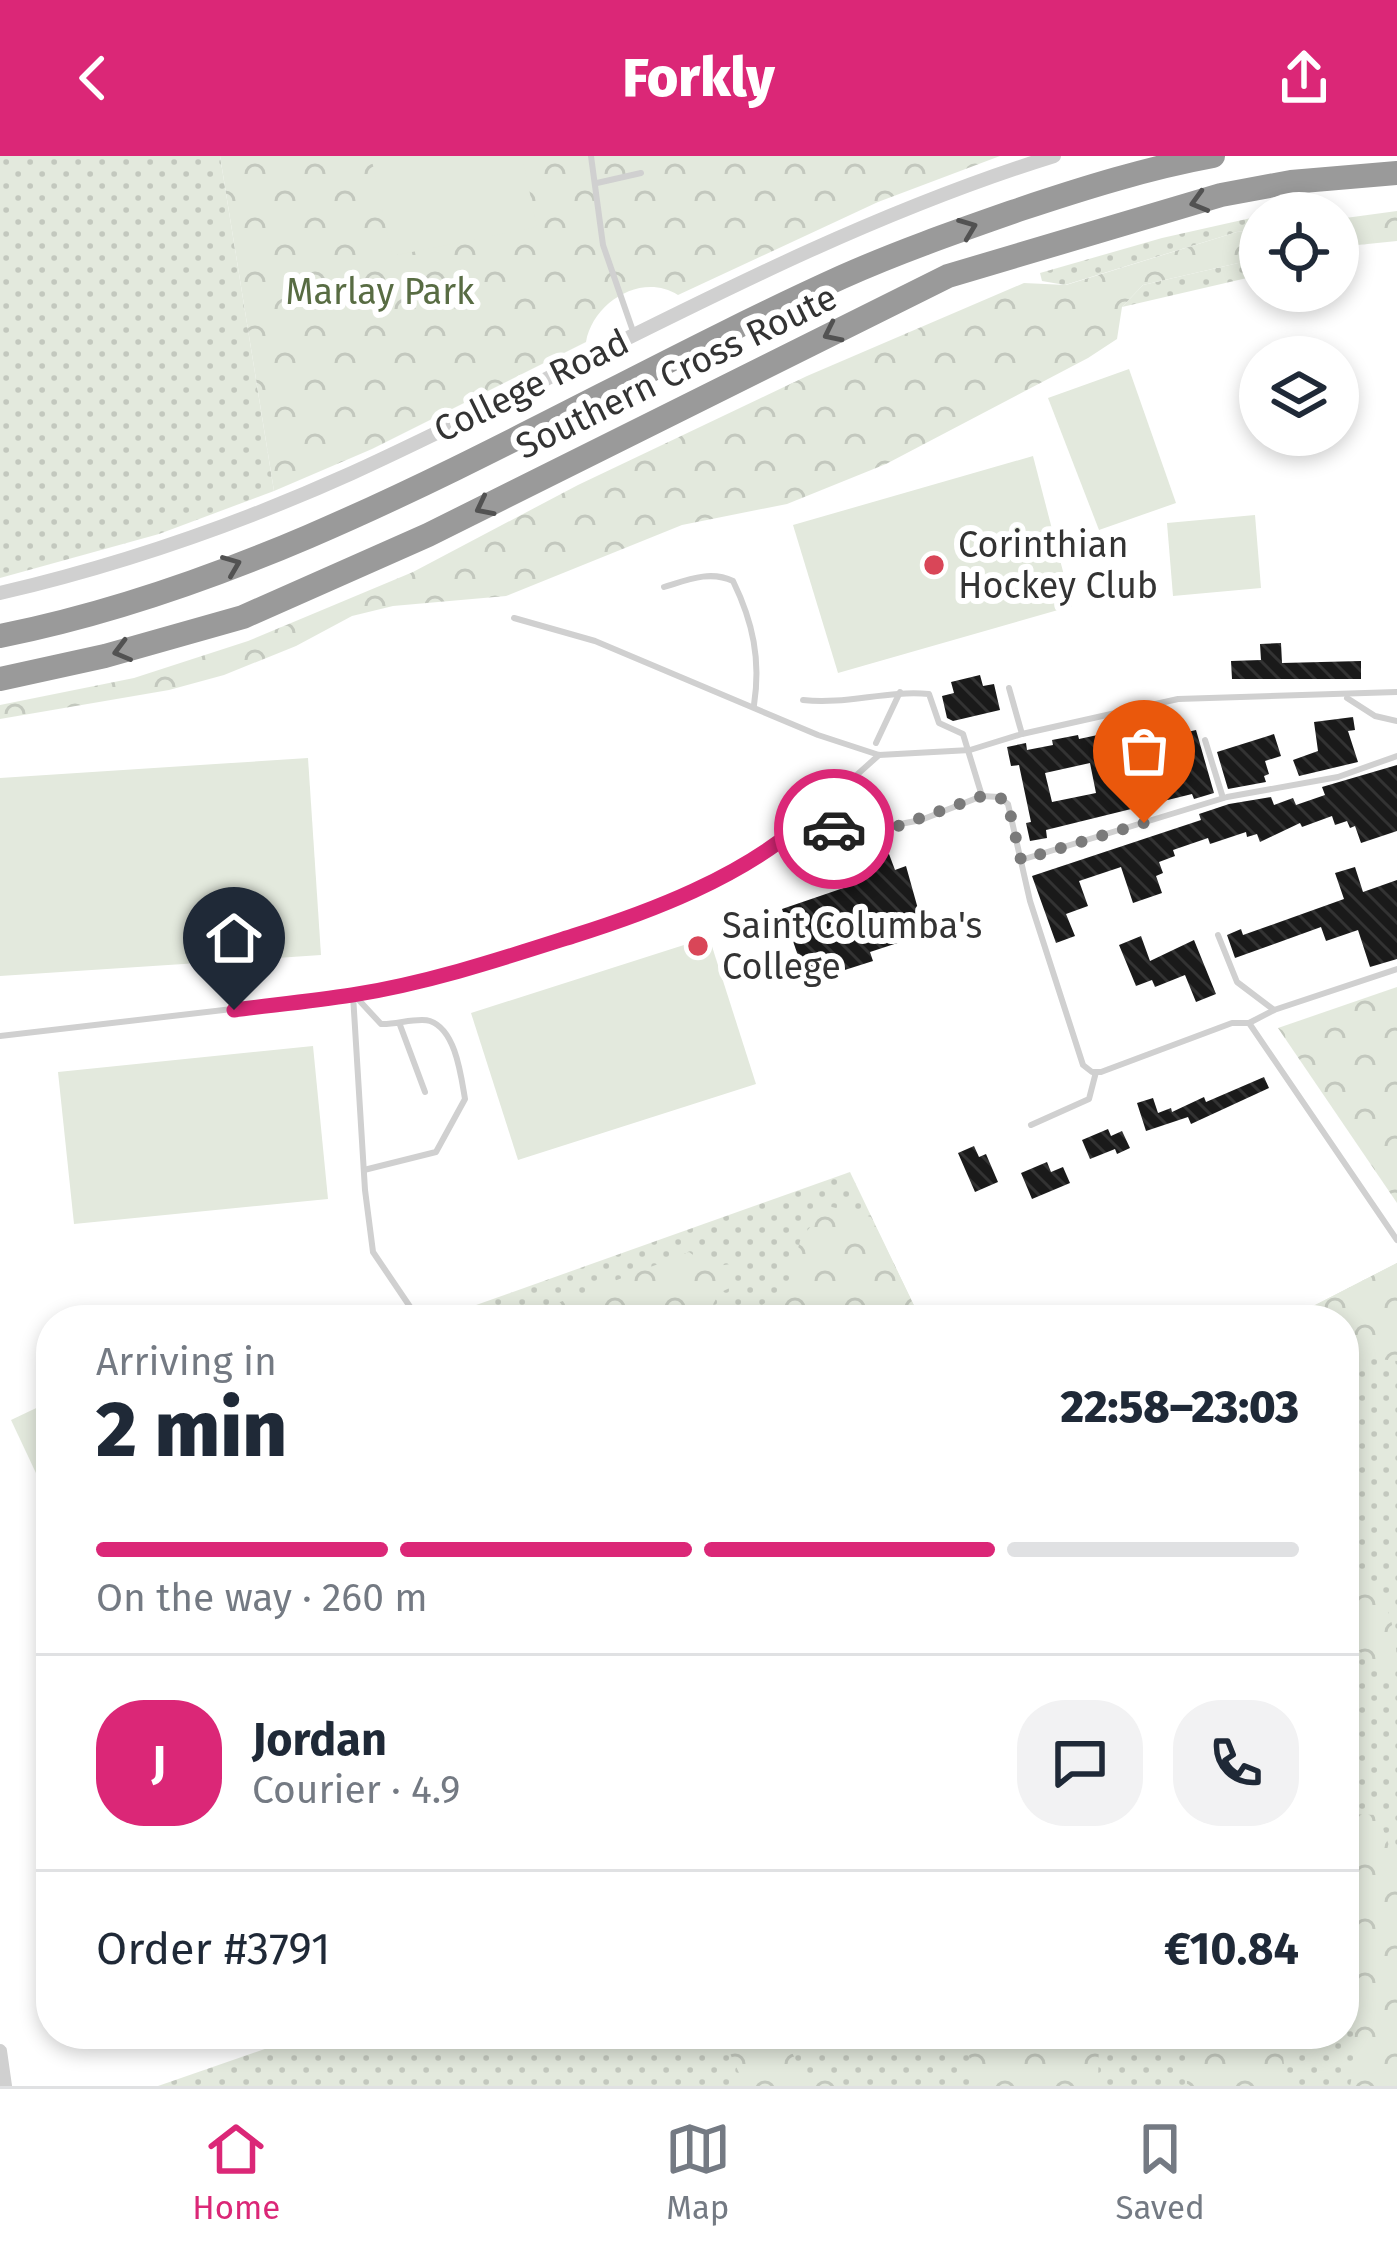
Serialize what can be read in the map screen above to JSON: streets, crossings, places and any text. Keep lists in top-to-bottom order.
{
  "streets": {
    "highway": ["Southern Cross Route"],
    "street": ["College Road"]
  },
  "parks": ["Marlay Park"],
  "places": ["Corinthian Hockey Club", "Saint Columba's College"],
  "page": {
    "header": "Forkly",
    "heading": ["2 min", "Arriving in", "22:58–23:03"],
    "panel": [
      "Jordan",
      "Courier · 4.9",
      "Order #3791",
      "€10.84"
    ],
    "bar": "On the way · 260 m",
    "round": "J",
    "tabs": ["Home", "Map", "Saved"]
  }
}
